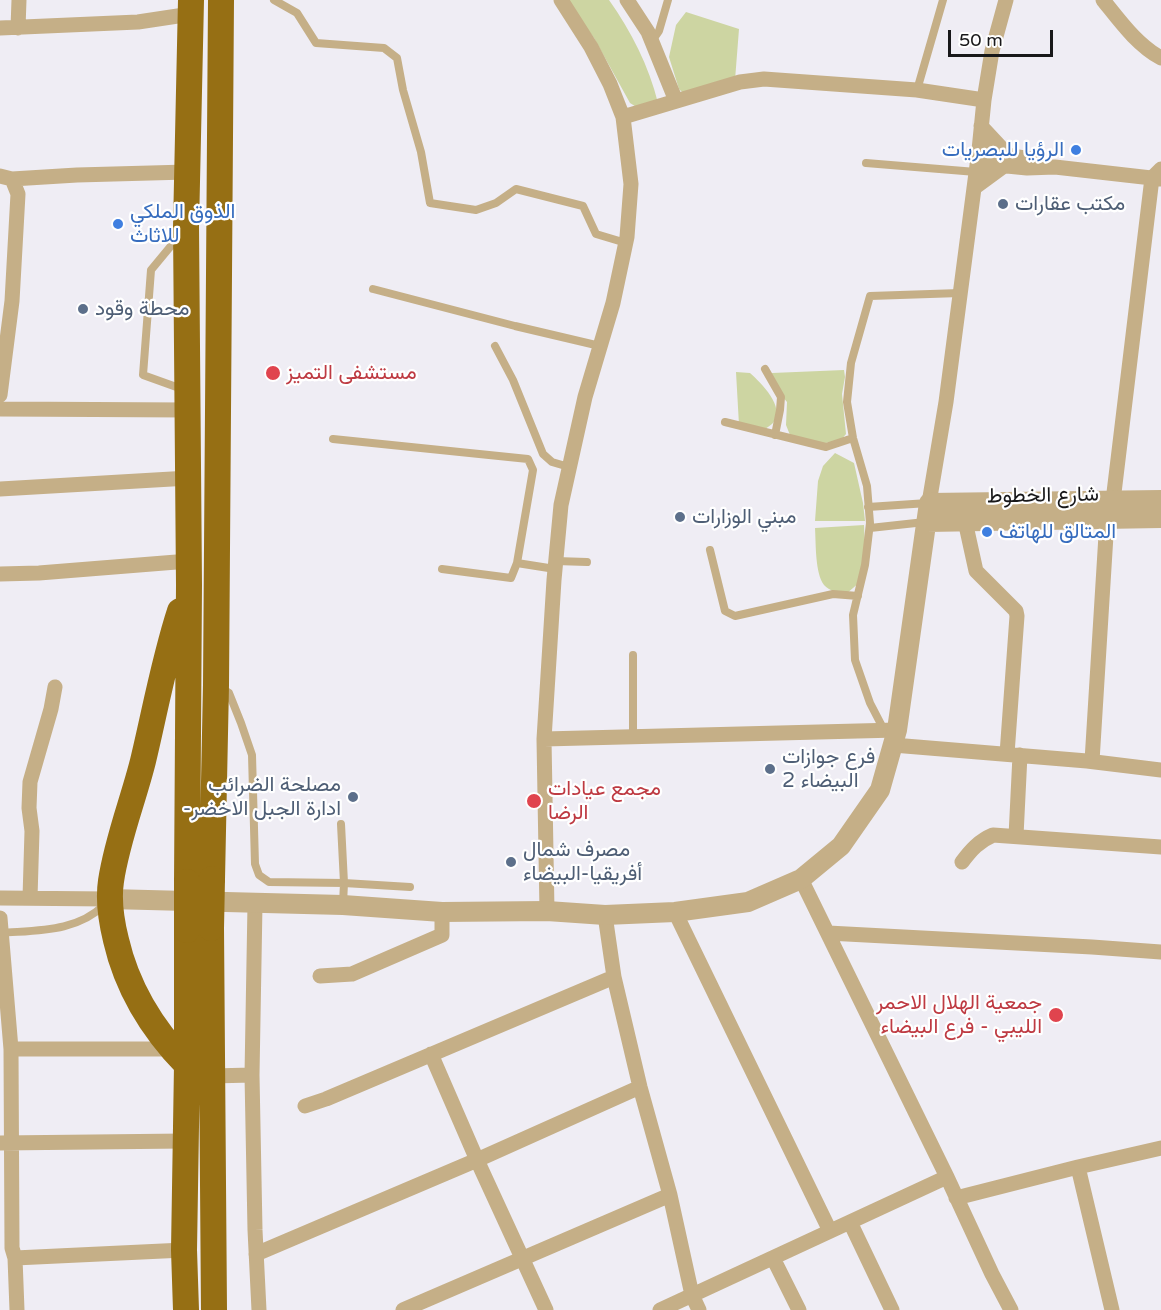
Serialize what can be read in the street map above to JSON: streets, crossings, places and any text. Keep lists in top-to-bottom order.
{
  "streets": {
    "street": ["شارع الخطوط"]
  },
  "places": [
    "الرؤيا للبصريات",
    "مكتب عقارات",
    "الذوق الملكي للاثاث",
    "محطة وقود",
    "مستشفى التميز",
    "مبني الوزارات",
    "المتالق للهاتف",
    "فرع جوازات البيضاء 2",
    "مصلحة الضرائب -ادارة الجبل الاخضر",
    "مجمع عيادات الرضا",
    "مصرف شمال أفريقيا-البيضاء",
    "جمعية الهلال الاحمر الليبي - فرع البيضاء"
  ],
  "scale_bar": "50 m"
}
